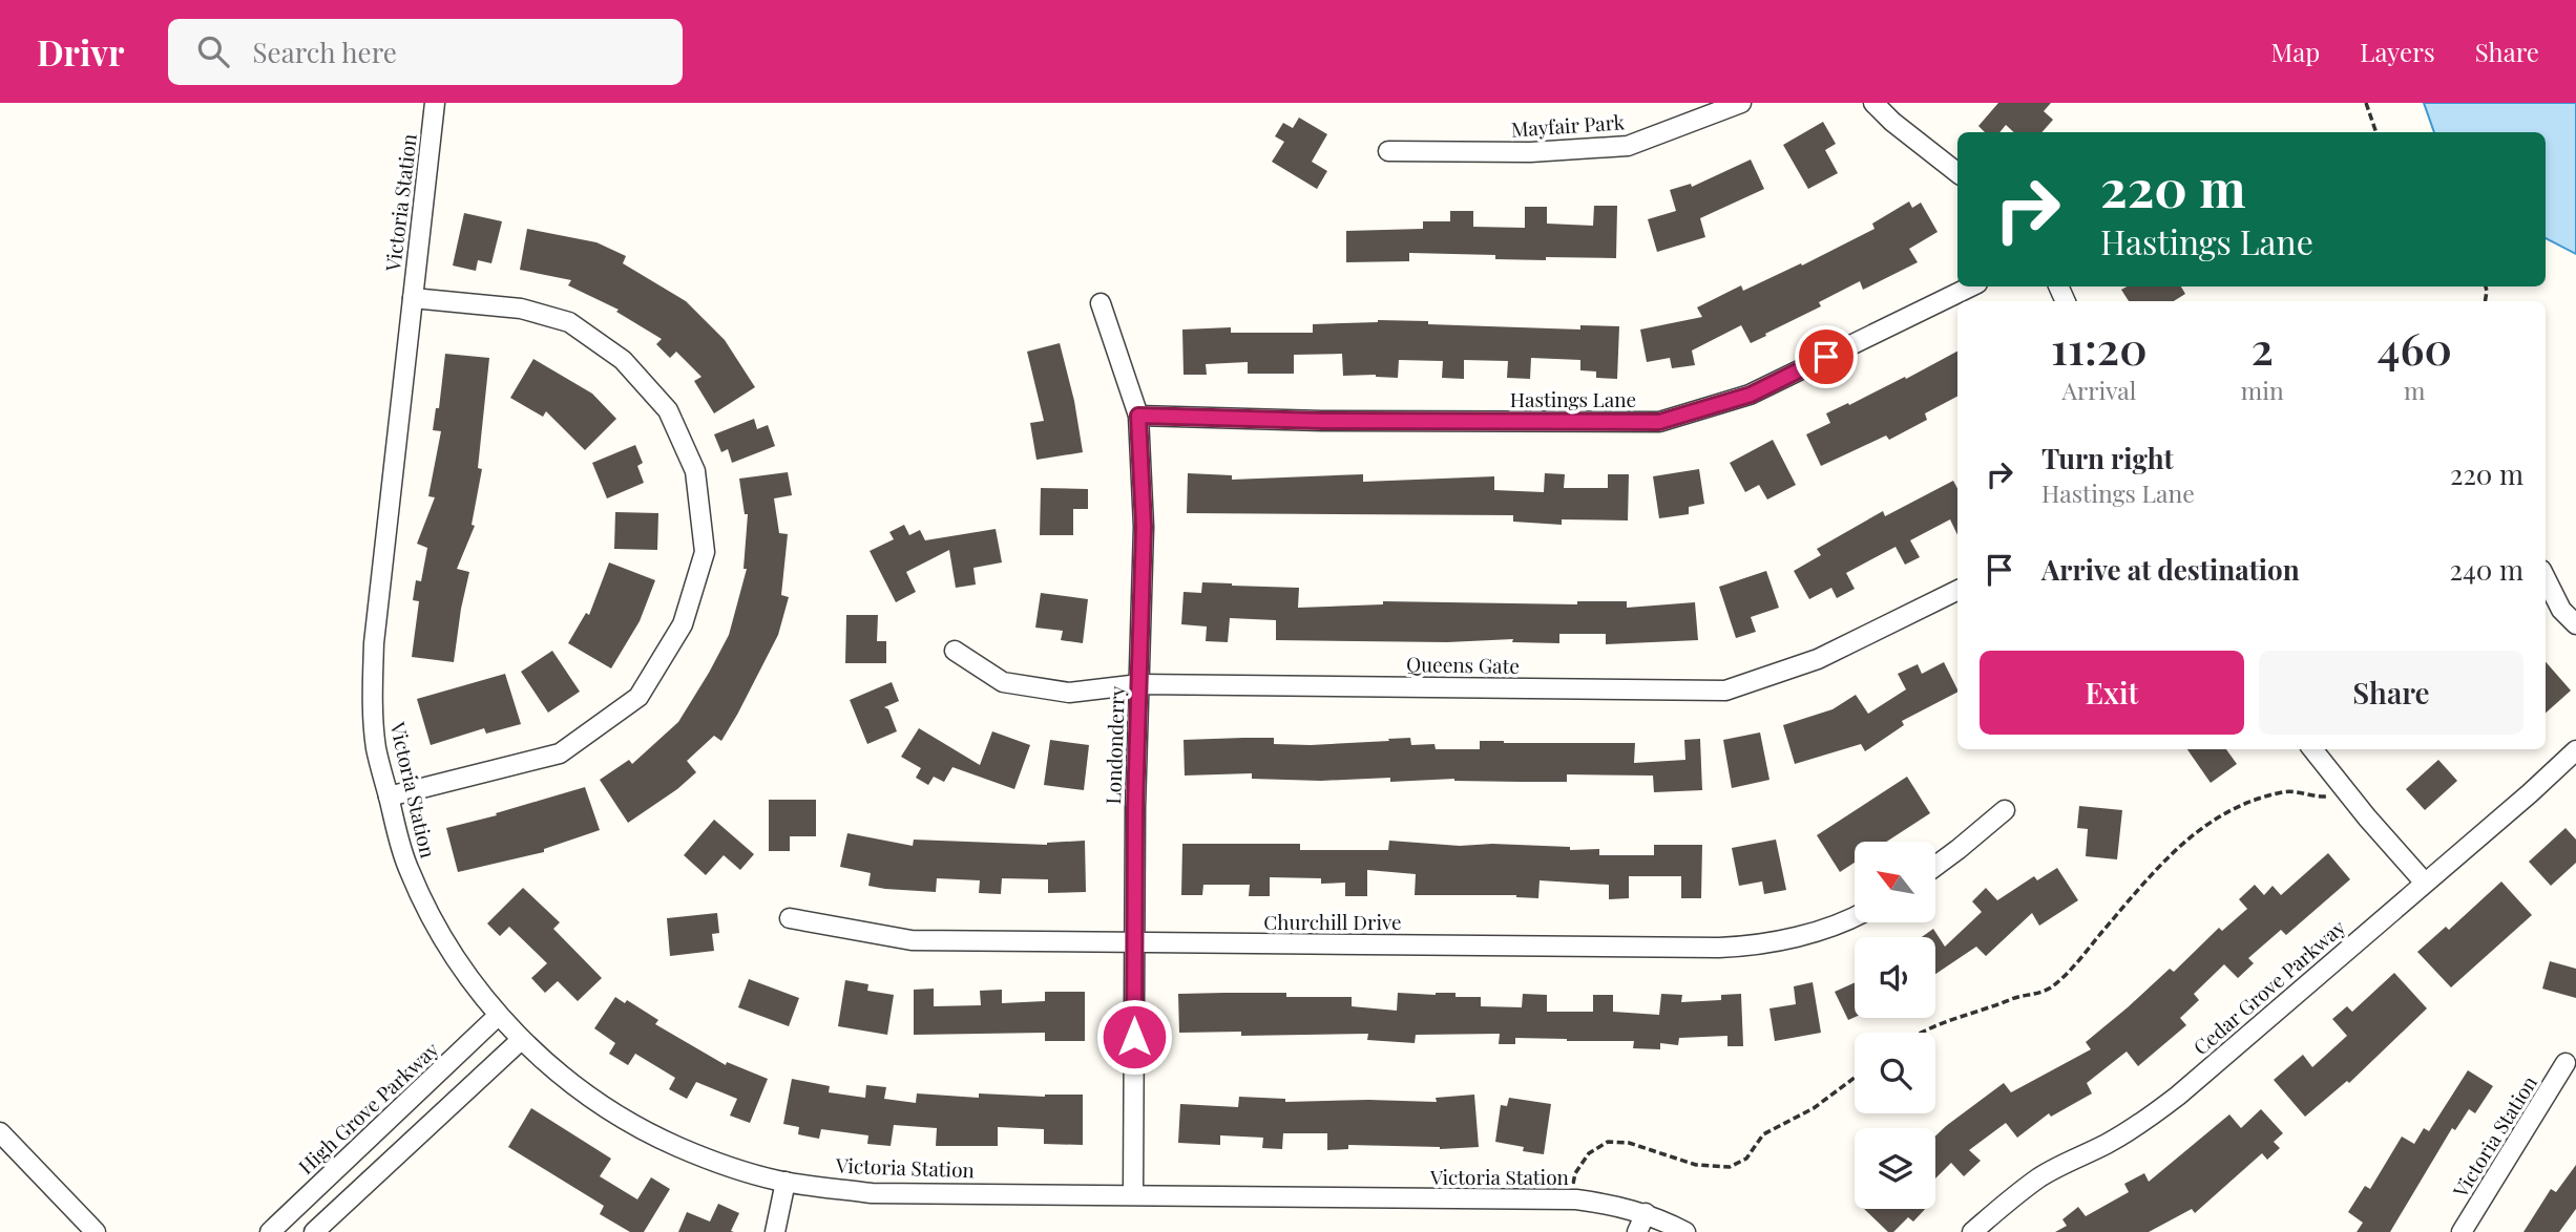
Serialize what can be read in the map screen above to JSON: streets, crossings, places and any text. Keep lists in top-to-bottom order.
{
  "streets": {
    "street": [
      "Mayfair Park",
      "Victoria Station",
      "Hastings Lane",
      "Queens Gate",
      "Londonderry",
      "Churchill Drive",
      "Cedar Grove Parkway",
      "High Grove Parkway"
    ]
  },
  "crossings": [
    ["Victoria Station", "Londonderry"],
    ["Victoria Station", "High Grove Parkway"],
    ["Hastings Lane", "Londonderry"],
    ["Queens Gate", "Londonderry"],
    ["Londonderry", "Churchill Drive"]
  ],
  "north": "top left",
  "page": {
    "header": "Drivr",
    "search": "Search here",
    "nav": ["Map", "Layers", "Share"],
    "turn": ["220 m", "Hastings Lane"],
    "eta": [
      "11:20",
      "Arrival",
      "2",
      "min",
      "460",
      "m"
    ],
    "list": [
      {
        "name": "Turn right",
        "note": "Hastings Lane",
        "value": "220 m"
      },
      {
        "name": "Arrive at destination",
        "value": "240 m"
      }
    ],
    "buttons": ["Exit", "Share"]
  }
}
